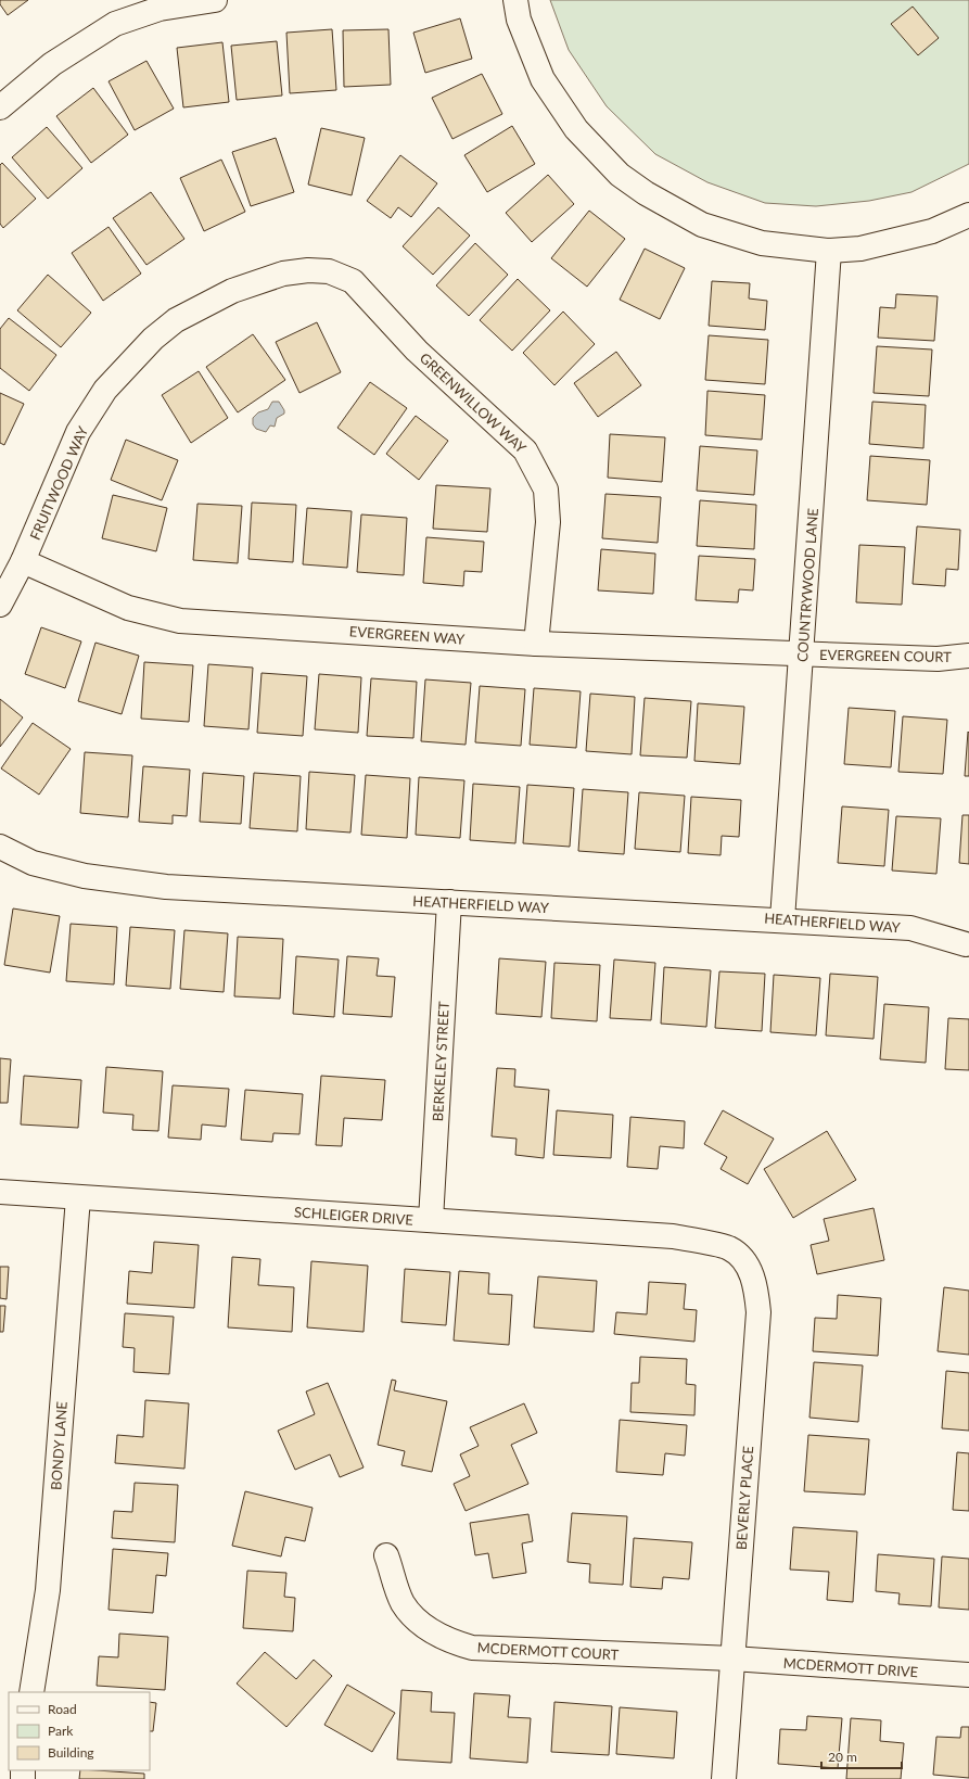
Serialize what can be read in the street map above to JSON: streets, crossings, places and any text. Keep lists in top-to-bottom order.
{
  "streets": {
    "street": [
      "GREENWILLOW WAY",
      "FRUITWOOD WAY",
      "COUNTRYWOOD LANE",
      "EVERGREEN WAY",
      "EVERGREEN COURT",
      "HEATHERFIELD WAY",
      "BERKELEY STREET",
      "SCHLEIGER DRIVE",
      "BONDY LANE",
      "BEVERLY PLACE",
      "MCDERMOTT COURT",
      "MCDERMOTT DRIVE"
    ]
  },
  "crossings": [
    ["GREENWILLOW WAY", "FRUITWOOD WAY"],
    ["GREENWILLOW WAY", "EVERGREEN WAY"],
    ["FRUITWOOD WAY", "EVERGREEN WAY"],
    ["COUNTRYWOOD LANE", "EVERGREEN WAY"],
    ["COUNTRYWOOD LANE", "EVERGREEN COURT"],
    ["COUNTRYWOOD LANE", "HEATHERFIELD WAY"],
    ["EVERGREEN WAY", "EVERGREEN COURT"],
    ["HEATHERFIELD WAY", "BERKELEY STREET"],
    ["BERKELEY STREET", "SCHLEIGER DRIVE"],
    ["SCHLEIGER DRIVE", "BONDY LANE"],
    ["SCHLEIGER DRIVE", "BEVERLY PLACE"],
    ["BEVERLY PLACE", "MCDERMOTT COURT"],
    ["BEVERLY PLACE", "MCDERMOTT DRIVE"],
    ["MCDERMOTT COURT", "MCDERMOTT DRIVE"]
  ],
  "legend": ["Road", "Park", "Building"],
  "scale_bar": "20 m"
}
